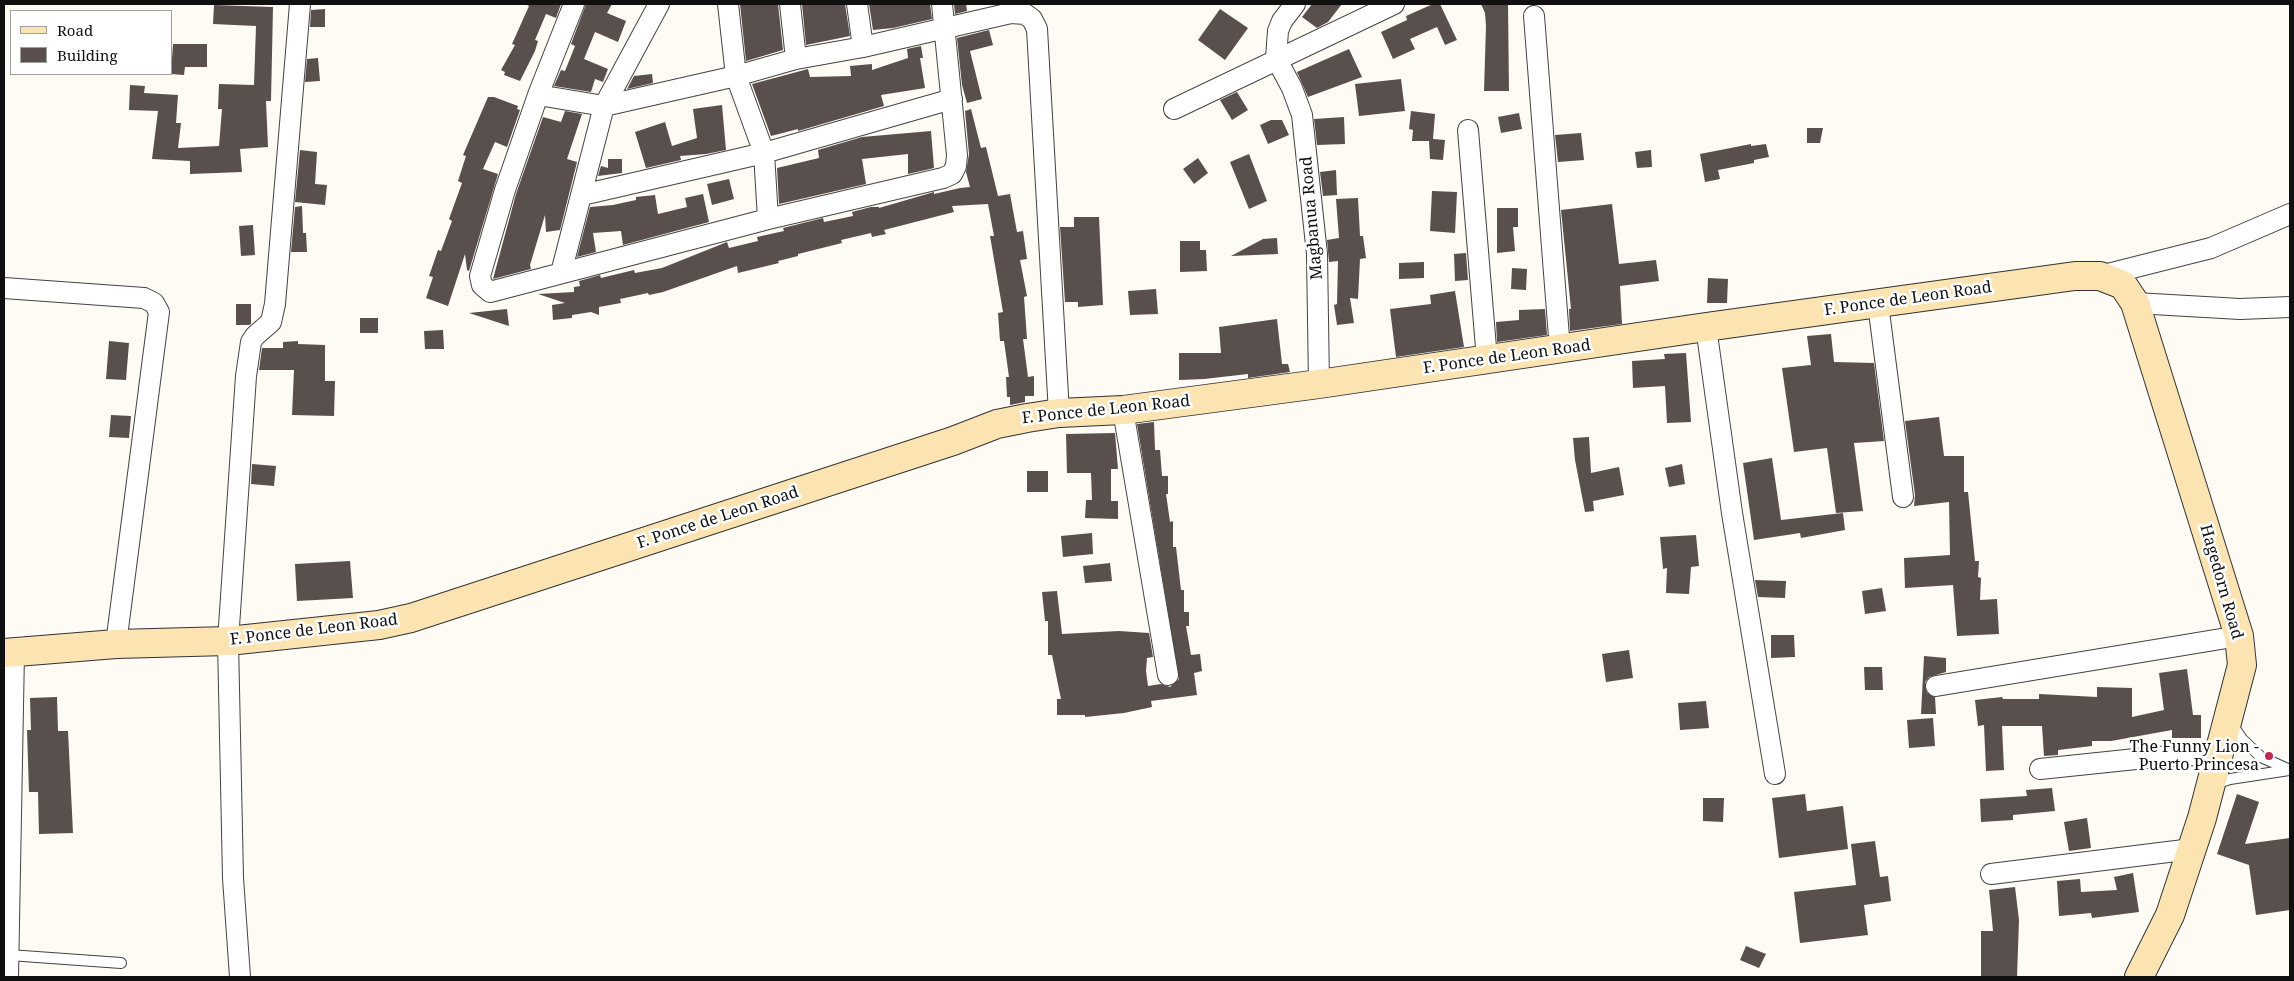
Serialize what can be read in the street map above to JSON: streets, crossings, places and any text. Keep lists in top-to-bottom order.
{
  "streets": {
    "street": ["Magbanua Road", "F. Ponce de Leon Road", "Hagedorn Road"]
  },
  "crossings": [
    ["Magbanua Road", "F. Ponce de Leon Road"],
    ["F. Ponce de Leon Road", "Hagedorn Road"]
  ],
  "places": ["The Funny Lion - Puerto Princesa"],
  "legend": ["Road", "Building"]
}
